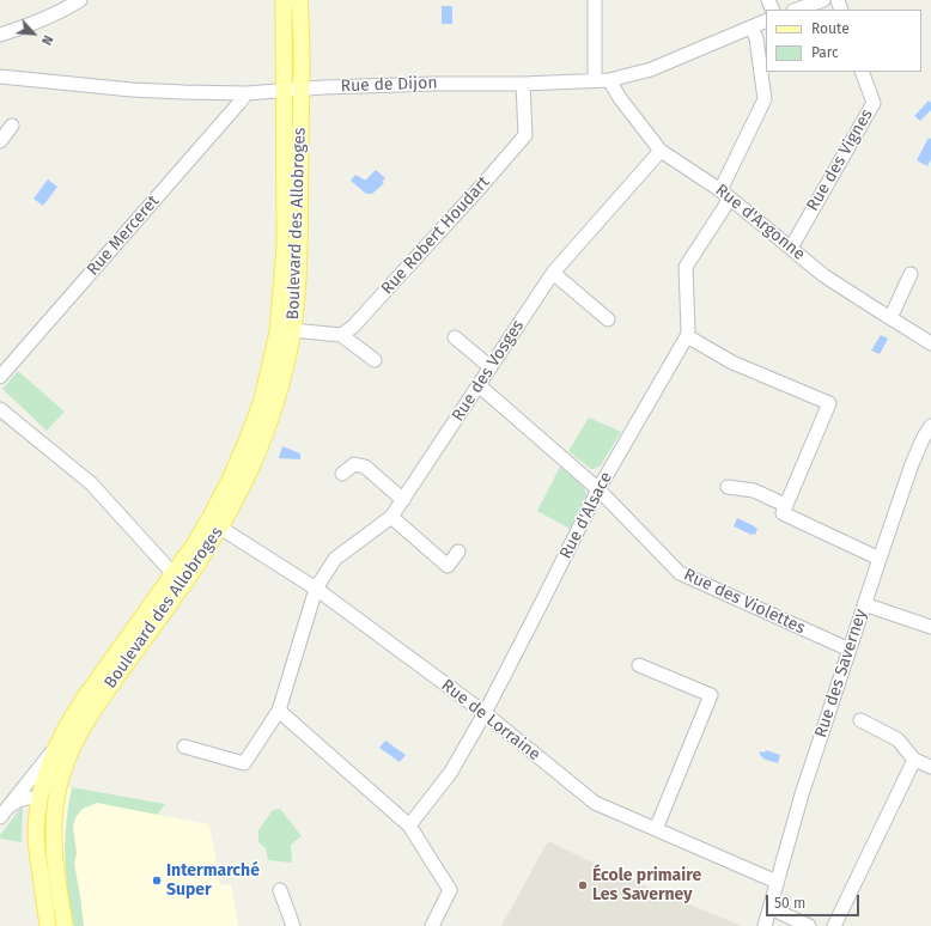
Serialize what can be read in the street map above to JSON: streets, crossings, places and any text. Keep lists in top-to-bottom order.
{
  "streets": {
    "main road": ["Boulevard des Allobroges"],
    "street": [
      "Rue de Dijon",
      "Rue des Vignes",
      "Rue d'Argonne",
      "Rue Merceret",
      "Rue Robert Houdart",
      "Rue des Vosges",
      "Rue d'Alsace",
      "Rue des Violettes",
      "Rue des Saverney",
      "Rue de Lorraine"
    ]
  },
  "crossings": [
    ["Rue de Dijon", "Rue d'Argonne"],
    ["Rue de Dijon", "Boulevard des Allobroges"],
    ["Rue de Dijon", "Rue Merceret"],
    ["Rue de Dijon", "Rue Robert Houdart"],
    ["Rue de Dijon", "Rue d'Alsace"],
    ["Rue des Vignes", "Rue d'Argonne"],
    ["Rue d'Argonne", "Rue des Vosges"],
    ["Rue d'Argonne", "Rue d'Alsace"],
    ["Boulevard des Allobroges", "Rue de Lorraine"],
    ["Rue des Vosges", "Rue des Violettes"],
    ["Rue des Vosges", "Rue de Lorraine"],
    ["Rue d'Alsace", "Rue des Violettes"],
    ["Rue d'Alsace", "Rue de Lorraine"],
    ["Rue des Violettes", "Rue des Saverney"],
    ["Rue des Saverney", "Rue de Lorraine"]
  ],
  "places": ["Intermarché Super", "École primaire Les Saverney"],
  "legend": ["Route", "Parc"],
  "scale_bar": "50 m",
  "north": "bottom right"
}
